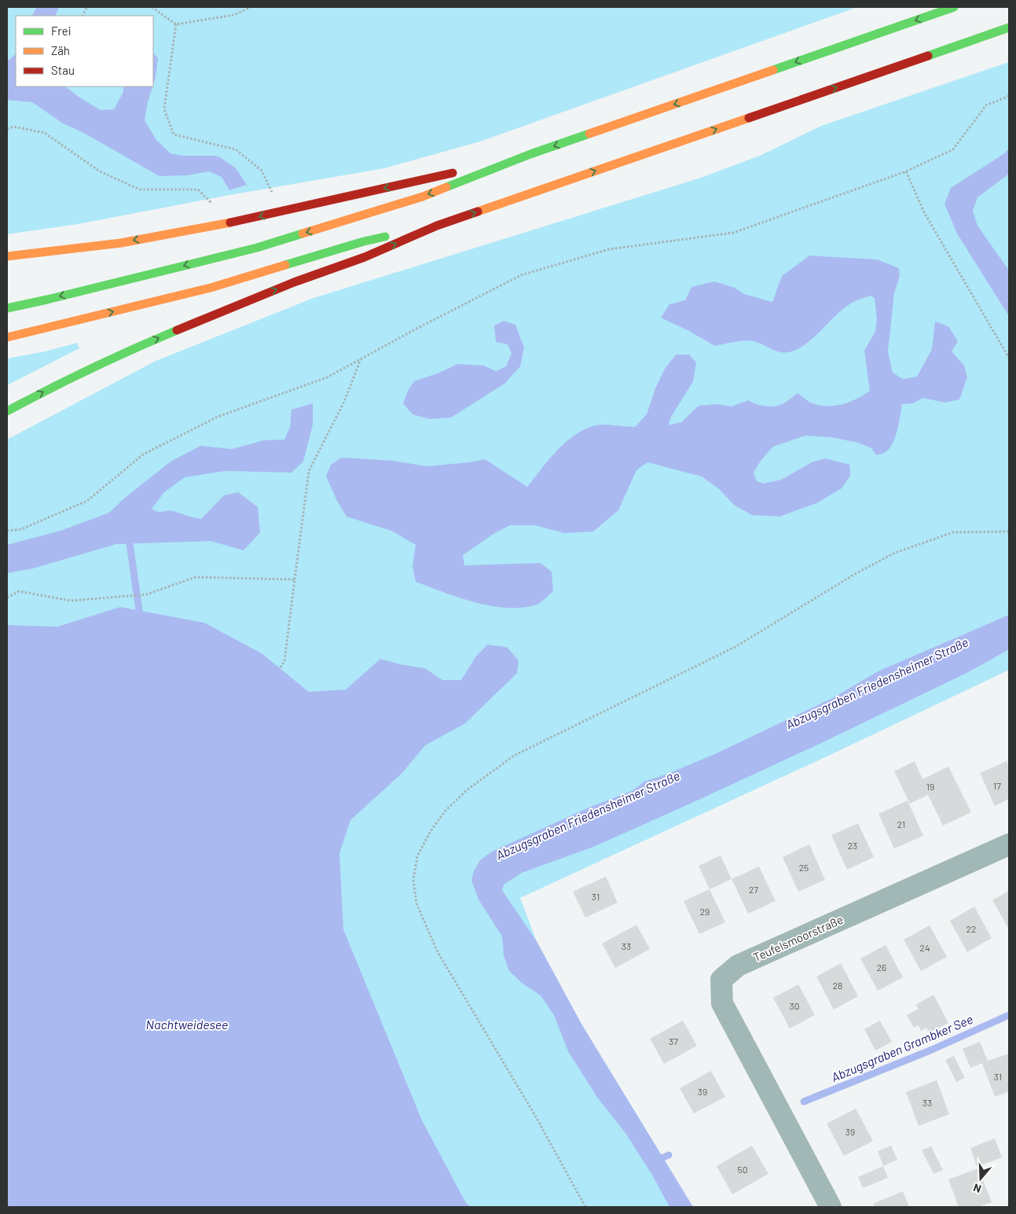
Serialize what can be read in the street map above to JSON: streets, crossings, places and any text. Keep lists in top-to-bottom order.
{
  "streets": {
    "street": ["Teufelsmoorstraße"]
  },
  "water": ["Abzugsgraben Friedensheimer Straße", "Nachtweidesee", "Abzugsgraben Grambker See"],
  "house_numbers": [
    "17",
    "19",
    "21",
    "23",
    "25",
    "27",
    "31",
    "29",
    "22",
    "33",
    "24",
    "26",
    "28",
    "30",
    "37",
    "31",
    "39",
    "33",
    "39",
    "50"
  ],
  "legend": ["Frei", "Zäh", "Stau"],
  "north": "bottom"
}
